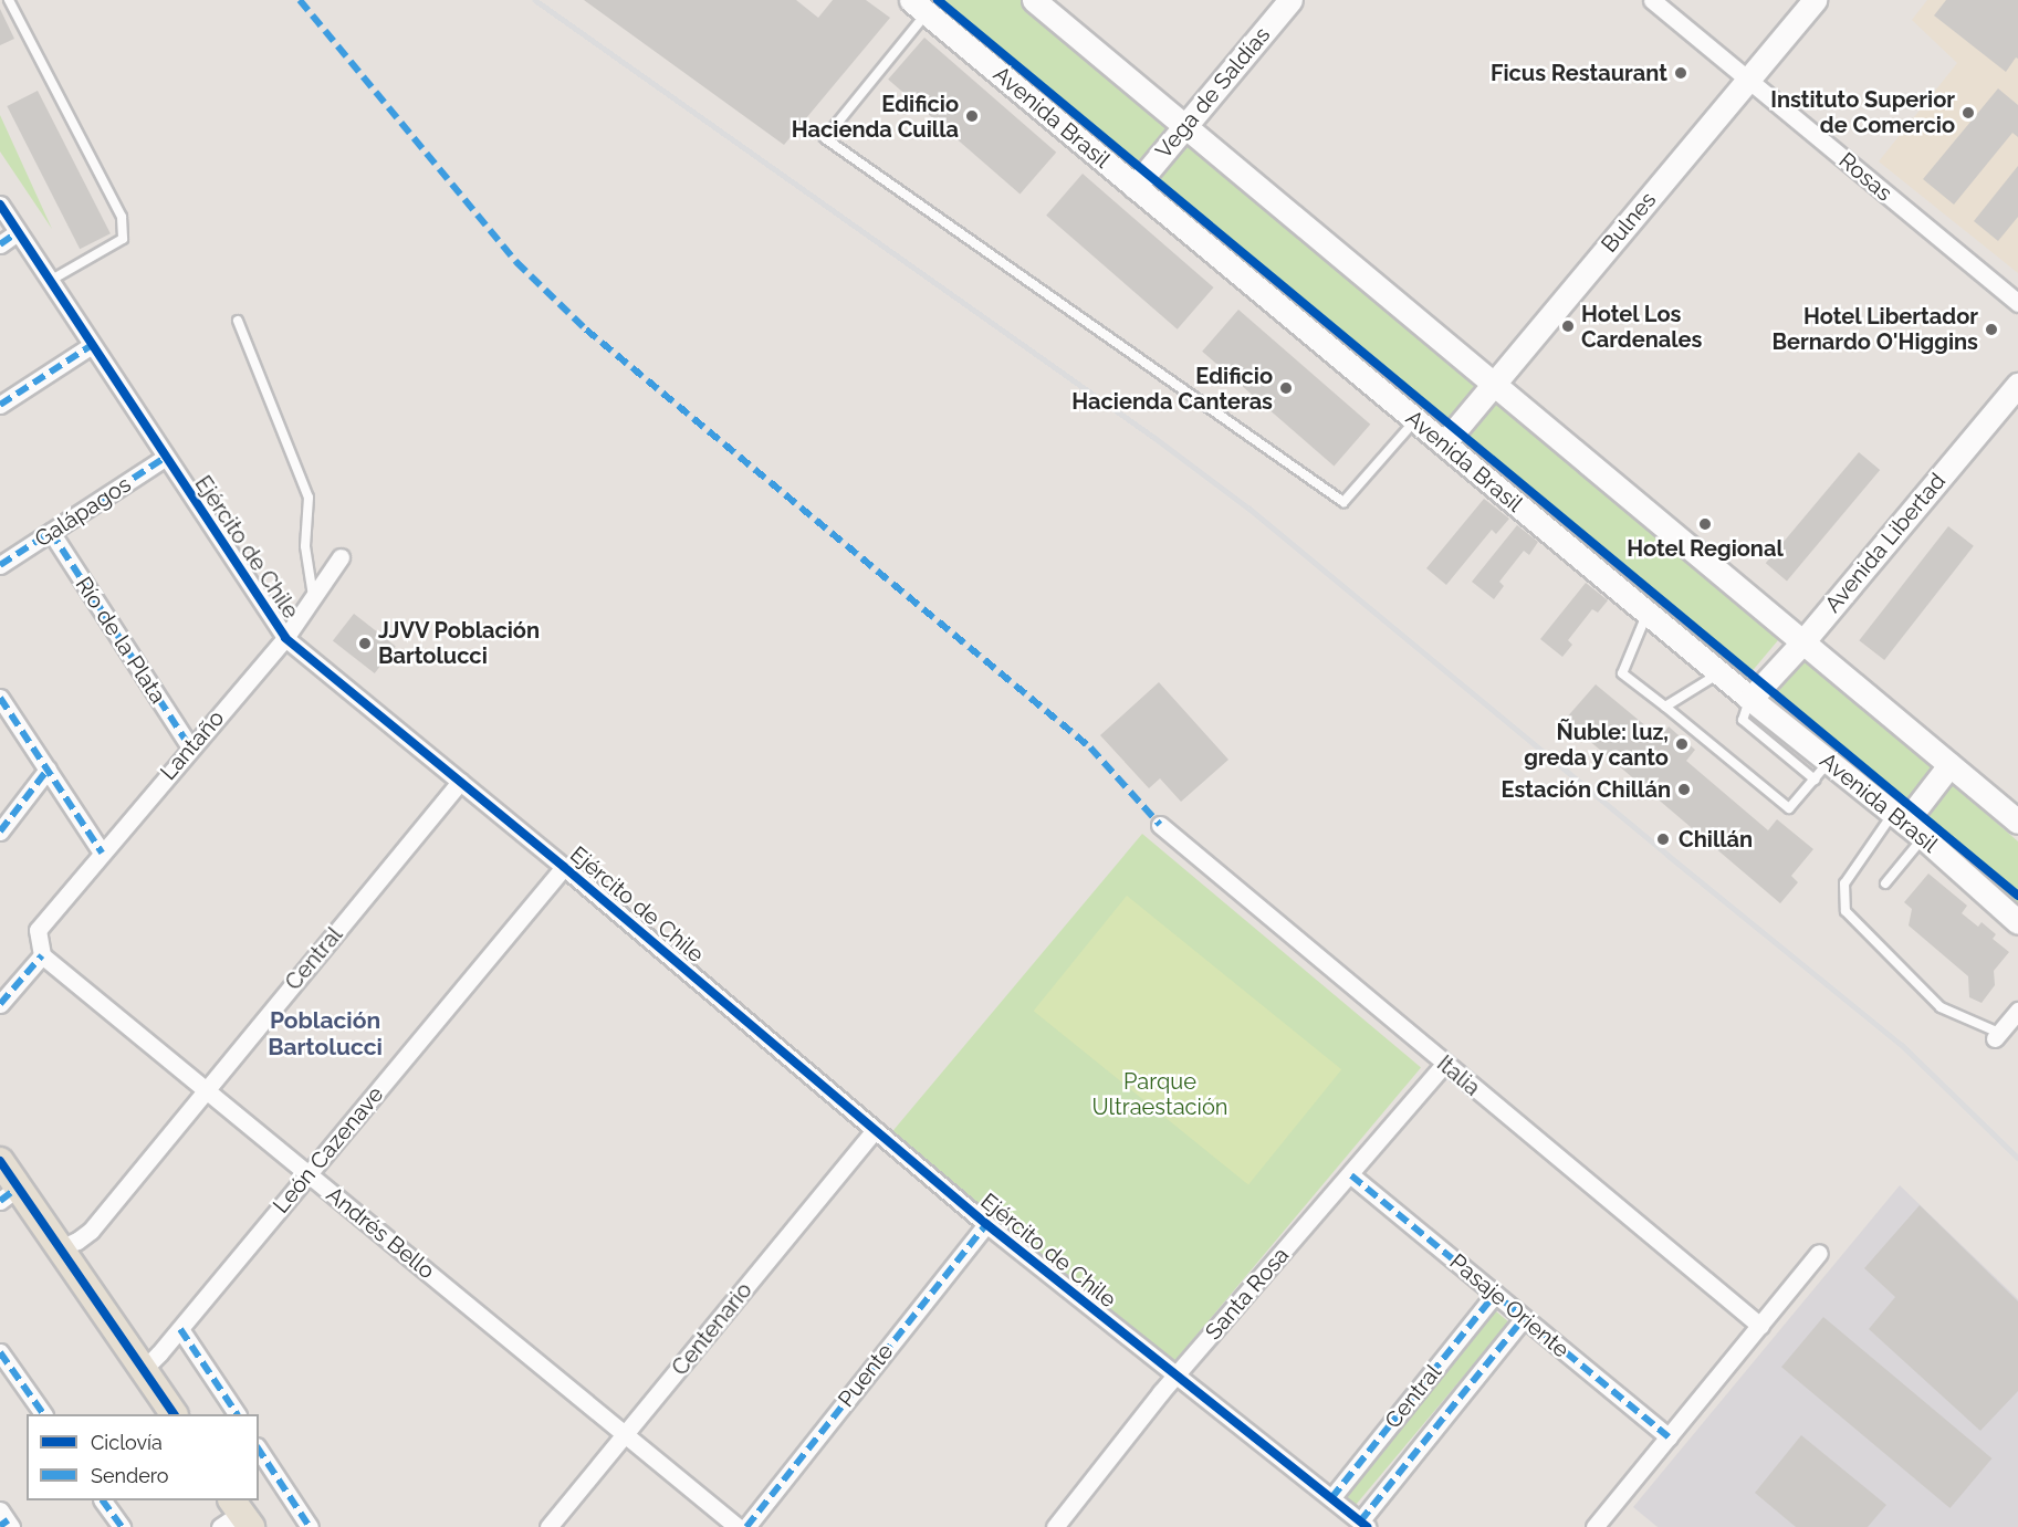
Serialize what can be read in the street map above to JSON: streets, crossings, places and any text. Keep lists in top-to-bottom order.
{
  "streets": {
    "main road": [
      "Vega de Saldías",
      "Avenida Brasil",
      "Bulnes",
      "Avenida Libertad"
    ],
    "street": [
      "Rosas",
      "Galápagos",
      "Ejército de Chile",
      "Río de la Plata",
      "Lantaño",
      "Central",
      "Italia",
      "León Cazenave",
      "Andrés Bello",
      "Santa Rosa",
      "Pasaje Oriente",
      "Centenario",
      "Puente"
    ]
  },
  "crossings": [
    ["Vega de Saldías", "Avenida Brasil"],
    ["Avenida Brasil", "Bulnes"],
    ["Avenida Brasil", "Avenida Libertad"],
    ["Rosas", "Bulnes"],
    ["Galápagos", "Ejército de Chile"],
    ["Galápagos", "Río de la Plata"],
    ["Ejército de Chile", "Lantaño"],
    ["Ejército de Chile", "Central"],
    ["Ejército de Chile", "León Cazenave"],
    ["Ejército de Chile", "Santa Rosa"],
    ["Ejército de Chile", "Centenario"],
    ["Ejército de Chile", "Puente"],
    ["Río de la Plata", "Lantaño"],
    ["Lantaño", "Andrés Bello"],
    ["Central", "Andrés Bello"],
    ["Central", "Pasaje Oriente"],
    ["Italia", "Santa Rosa"],
    ["León Cazenave", "Andrés Bello"],
    ["Andrés Bello", "Centenario"],
    ["Santa Rosa", "Pasaje Oriente"]
  ],
  "districts": ["Población Bartolucci"],
  "parks": ["Parque Ultraestación"],
  "places": [
    "Ficus Restaurant",
    "Instituto Superior de Comercio",
    "Edificio Hacienda Cuilla",
    "Hotel Los Cardenales",
    "Hotel Libertador Bernardo O'Higgins",
    "Edificio Hacienda Canteras",
    "Hotel Regional",
    "JJVV Población Bartolucci",
    "Ñuble: luz, greda y canto",
    "Estación Chillán",
    "Chillán"
  ],
  "legend": ["Ciclovía", "Sendero"]
}
